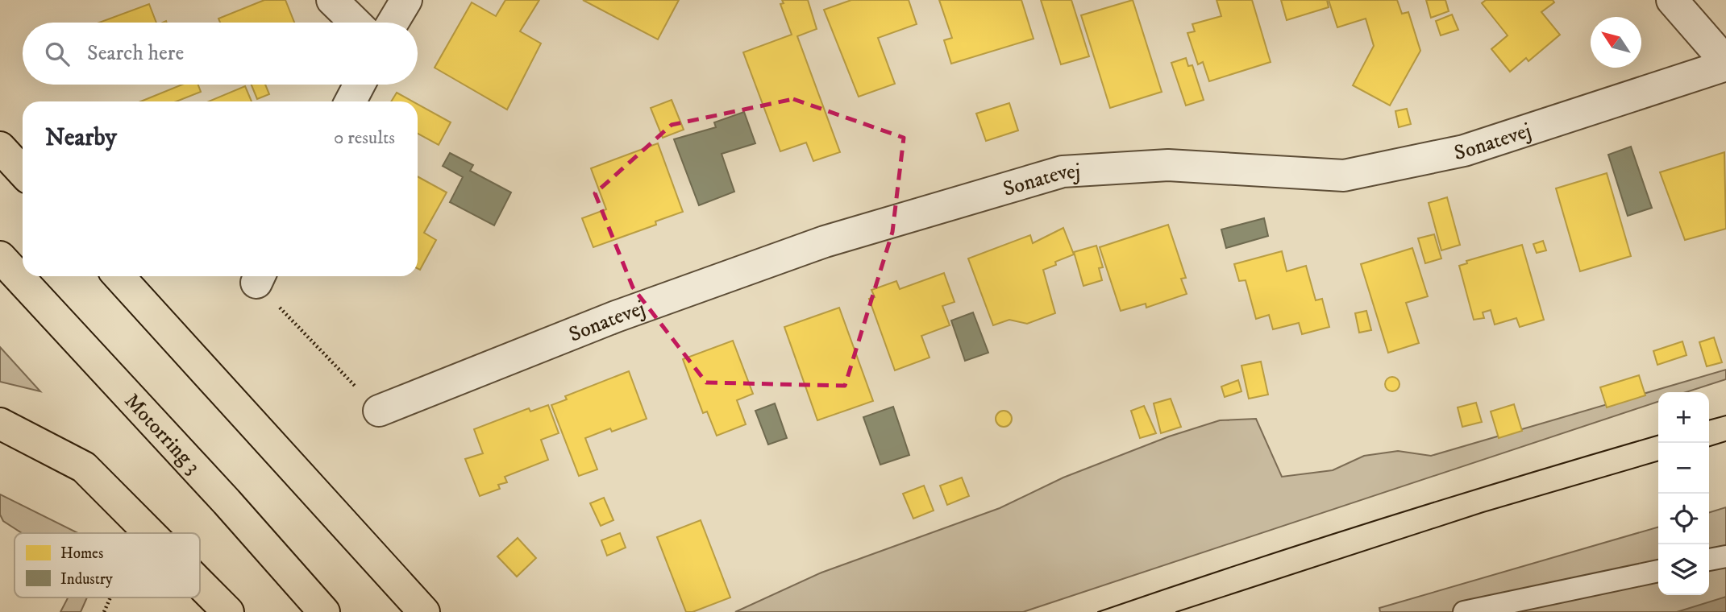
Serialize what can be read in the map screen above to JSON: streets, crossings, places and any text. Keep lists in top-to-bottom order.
{
  "streets": {
    "highway": ["Motorring 3"],
    "street": ["Sonatevej"]
  },
  "legend": ["Homes", "Industry"],
  "north": "top left",
  "page": {
    "search": "Search here",
    "heading": ["Nearby", "0 results"],
    "map_buttons": ["+", "−"]
  }
}
